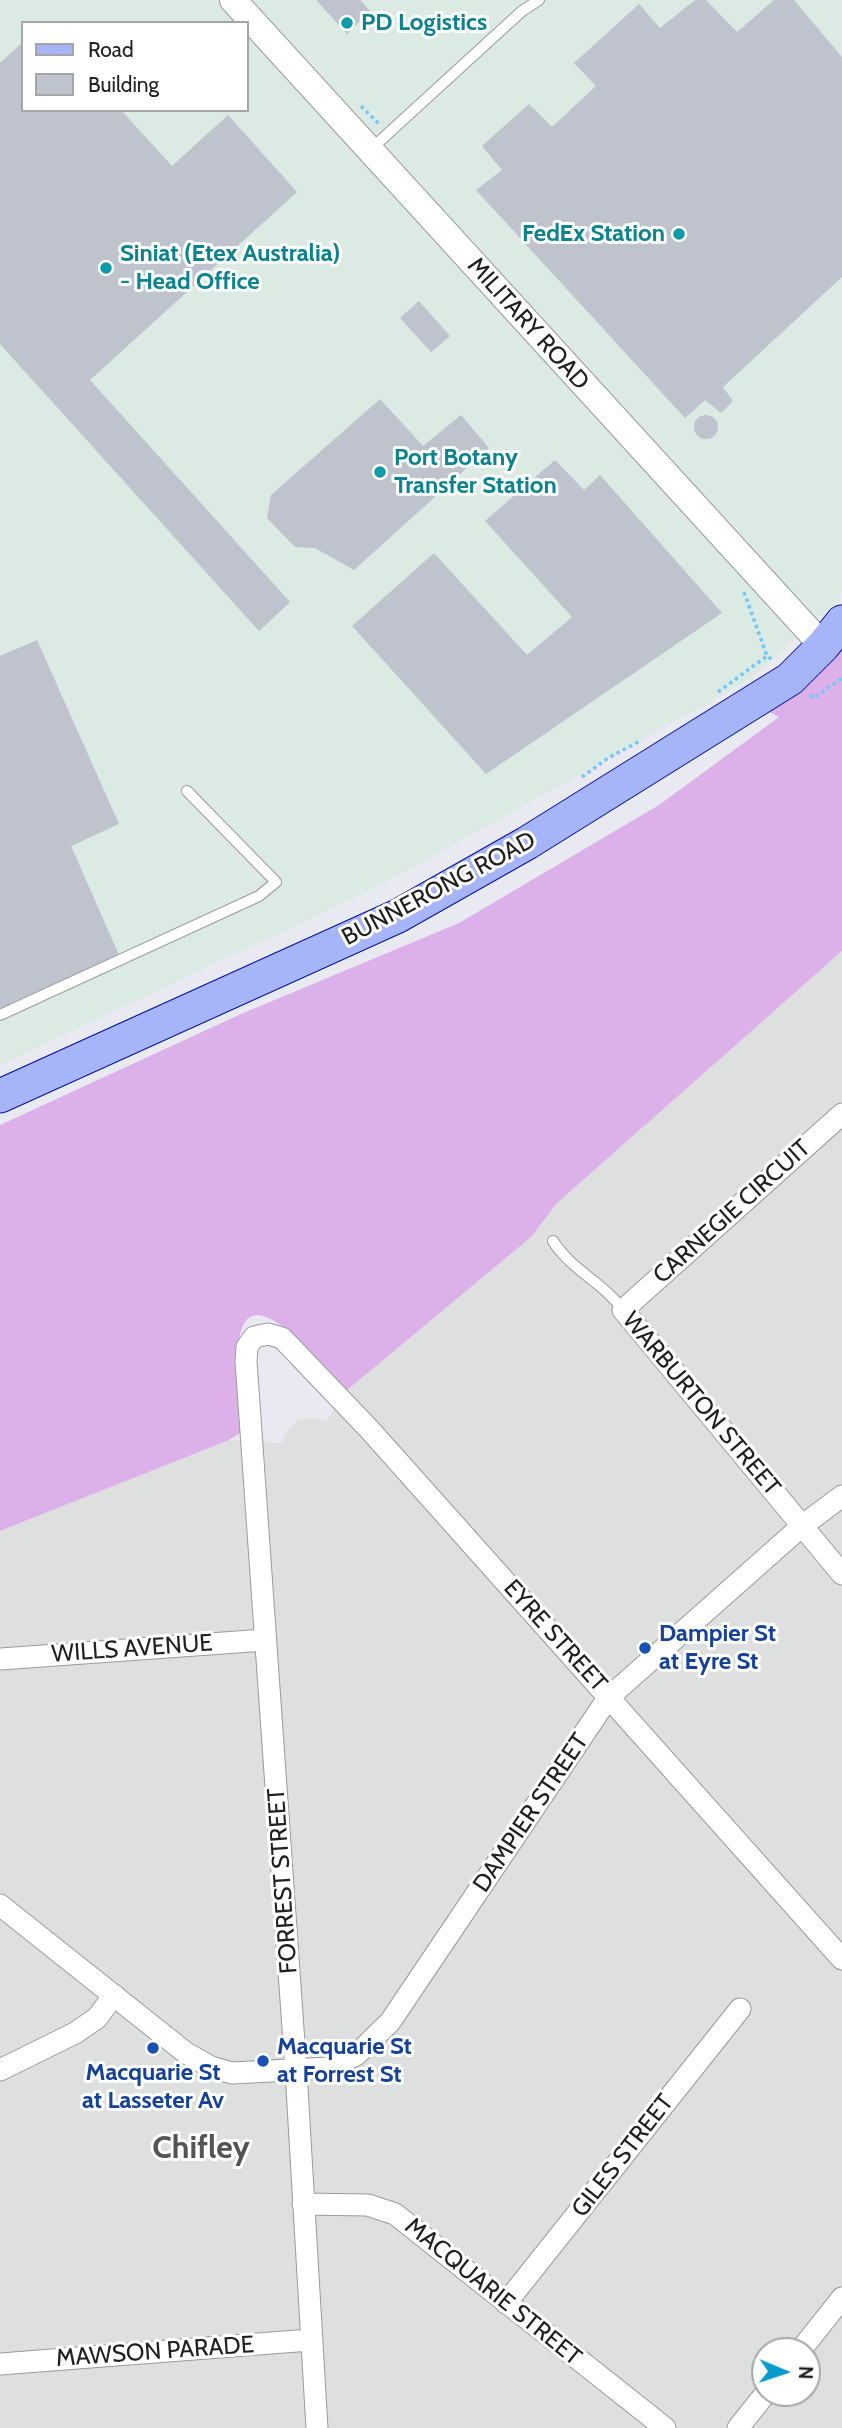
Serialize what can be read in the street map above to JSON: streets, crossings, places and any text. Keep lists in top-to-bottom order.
{
  "streets": {
    "main road": ["BUNNERONG ROAD"],
    "street": [
      "MILITARY ROAD",
      "CARNEGIE CIRCUIT",
      "WARBURTON STREET",
      "EYRE STREET",
      "WILLS AVENUE",
      "DAMPIER STREET",
      "FORREST STREET",
      "GILES STREET",
      "MACQUARIE STREET",
      "MAWSON PARADE"
    ]
  },
  "crossings": [
    ["MILITARY ROAD", "BUNNERONG ROAD"],
    ["CARNEGIE CIRCUIT", "WARBURTON STREET"],
    ["WARBURTON STREET", "DAMPIER STREET"],
    ["EYRE STREET", "DAMPIER STREET"],
    ["EYRE STREET", "FORREST STREET"],
    ["WILLS AVENUE", "FORREST STREET"],
    ["DAMPIER STREET", "FORREST STREET"],
    ["FORREST STREET", "MACQUARIE STREET"],
    ["FORREST STREET", "MAWSON PARADE"],
    ["GILES STREET", "MACQUARIE STREET"]
  ],
  "districts": ["Chifley"],
  "places": [
    "PD Logistics",
    "FedEx Station",
    "Siniat (Etex Australia) - Head Office",
    "Port Botany Transfer Station",
    "Dampier St at Eyre St",
    "Macquarie St at Lasseter Av",
    "Macquarie St at Forrest St"
  ],
  "legend": ["Road", "Building"],
  "north": "right"
}
